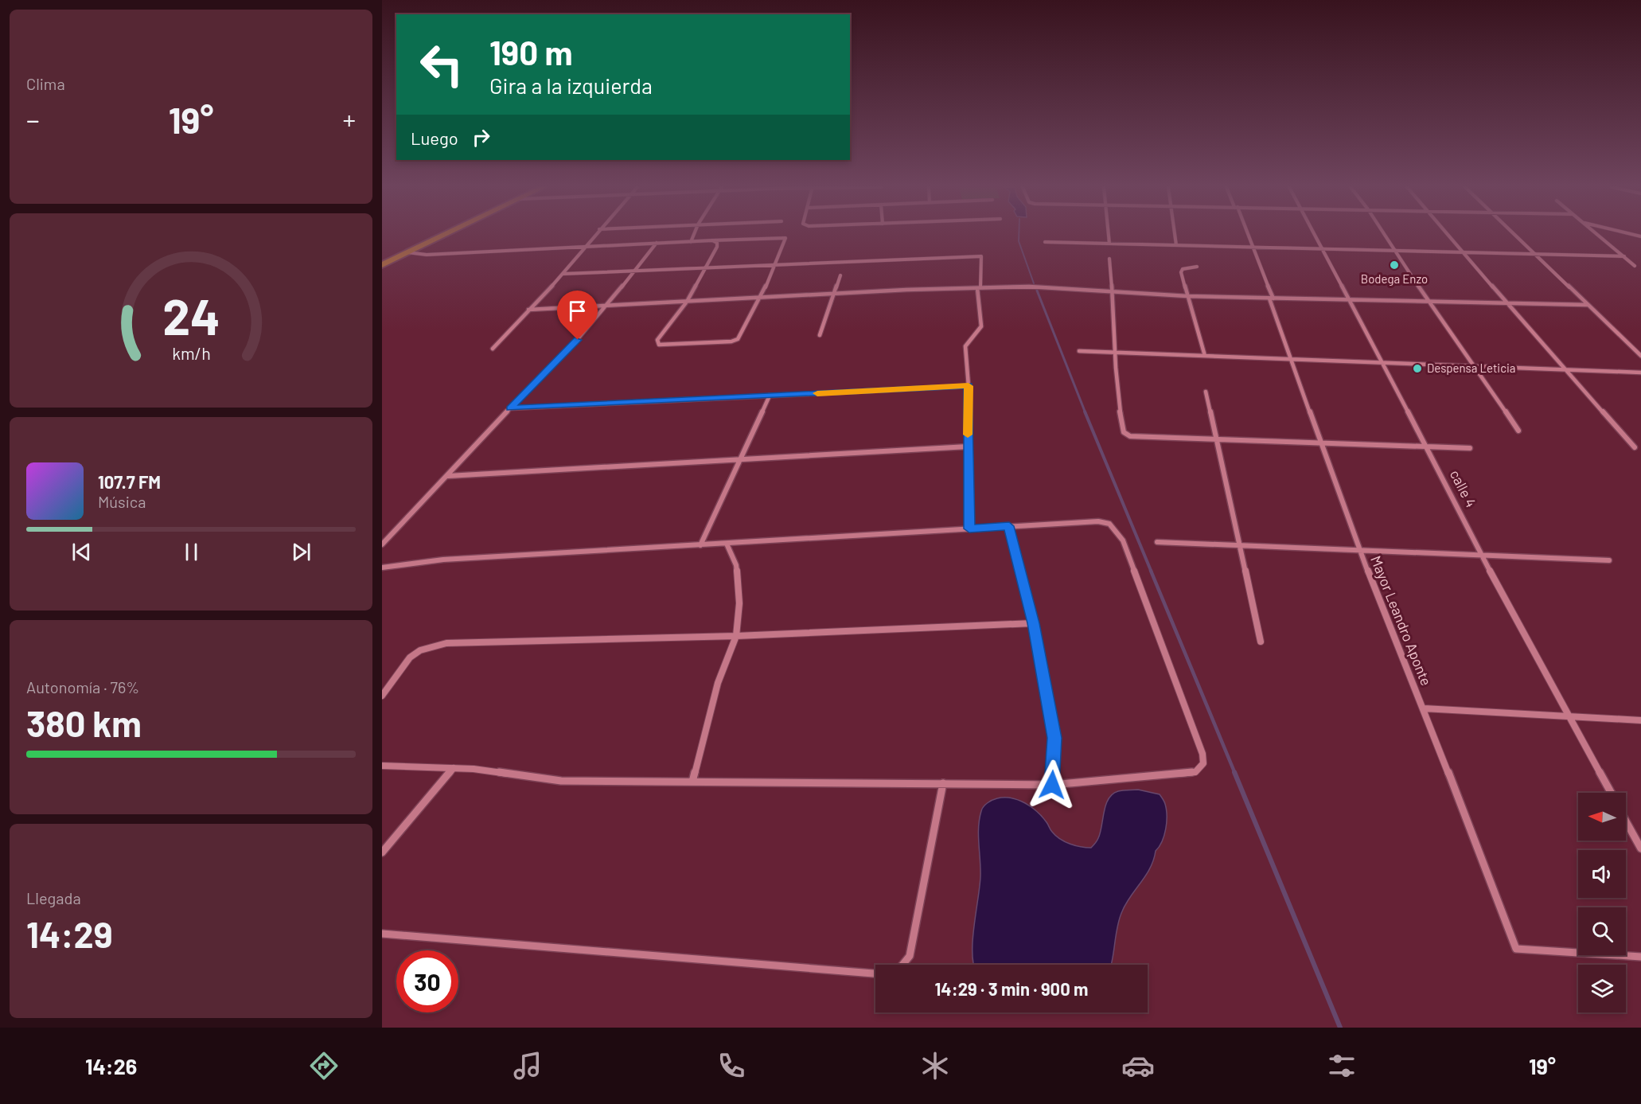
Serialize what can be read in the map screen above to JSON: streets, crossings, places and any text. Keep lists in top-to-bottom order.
{
  "streets": {
    "street": ["calle 4", "Mayor Leandro Aponte"]
  },
  "places": ["Bodega Enzo", "Despensa Leticia"],
  "north": "left",
  "page": {
    "tile": [
      "Clima",
      ["Autonomía · 76%", "380 km"],
      ["Llegada", "14:29"]
    ],
    "turn": ["190 m", "Gira a la izquierda"],
    "heat": ["−", "19°", "+"],
    "then": "Luego",
    "song": ["107.7 FM", "Música"],
    "limit": "30",
    "trip": "14:29 · 3 min · 900 m",
    "tabs": ["14:26", "19°"],
    "gauge": ["24", "km/h"]
  }
}
